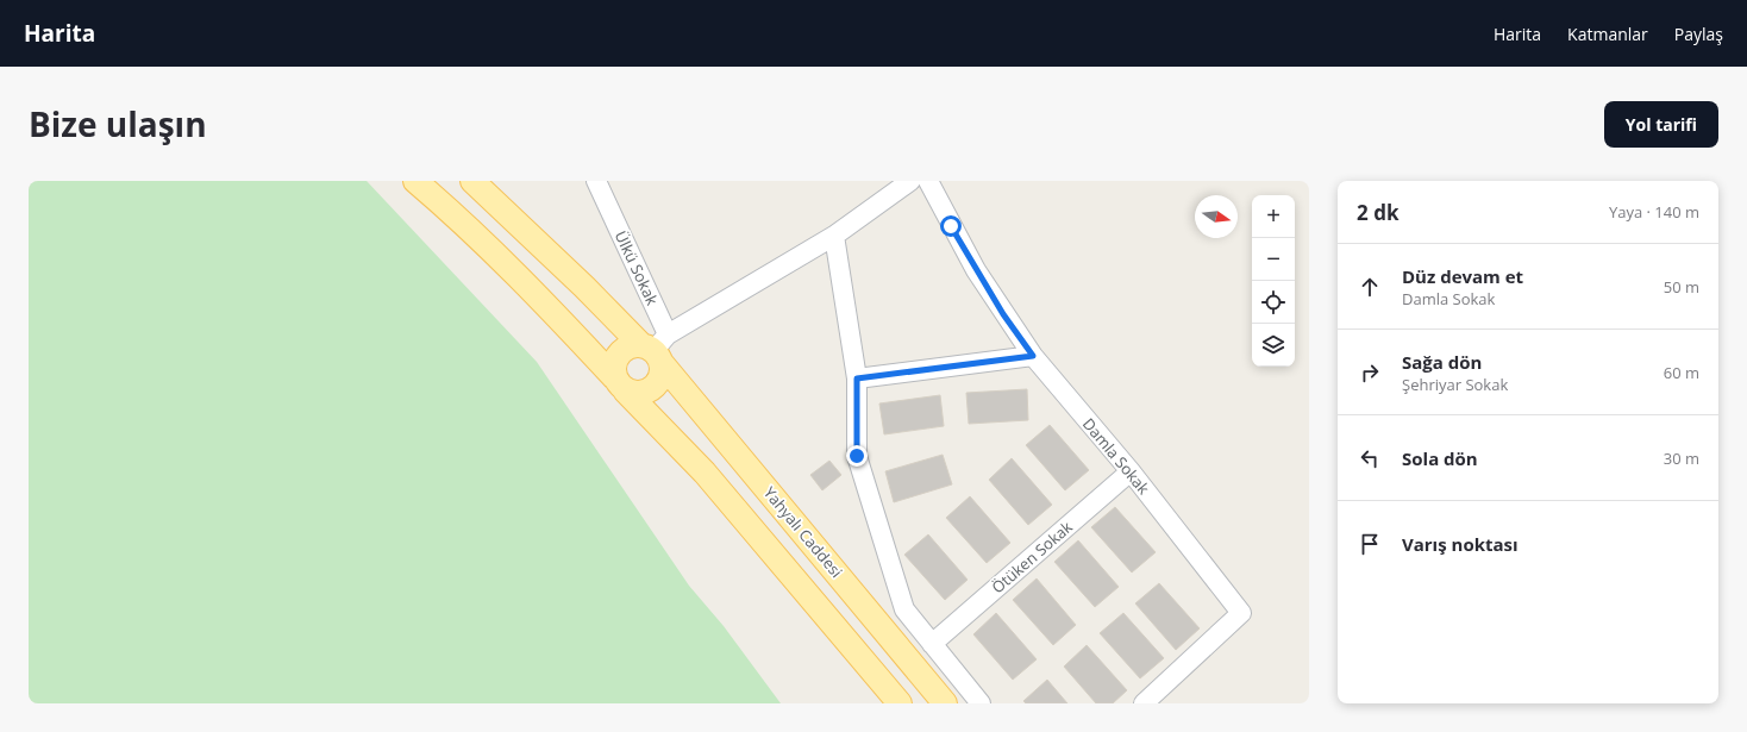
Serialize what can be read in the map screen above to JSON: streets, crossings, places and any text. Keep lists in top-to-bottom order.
{
  "streets": {
    "main road": ["Yahyalı Caddesi"],
    "street": ["Ülkü Sokak", "Damla Sokak", "Ötüken Sokak"]
  },
  "crossings": [
    ["Ülkü Sokak", "Yahyalı Caddesi"],
    ["Damla Sokak", "Ötüken Sokak"]
  ],
  "north": "right",
  "page": {
    "header": "Harita",
    "nav": ["Harita", "Katmanlar", "Paylaş"],
    "title": "Bize ulaşın",
    "buttons": "Yol tarifi",
    "heading": ["2 dk", "Yaya · 140 m"],
    "map_buttons": ["+", "−"],
    "list": [
      ["Düz devam et", "Damla Sokak", "50 m"],
      ["Sağa dön", "Şehriyar Sokak", "60 m"],
      ["Sola dön", "30 m"],
      "Varış noktası"
    ]
  }
}
